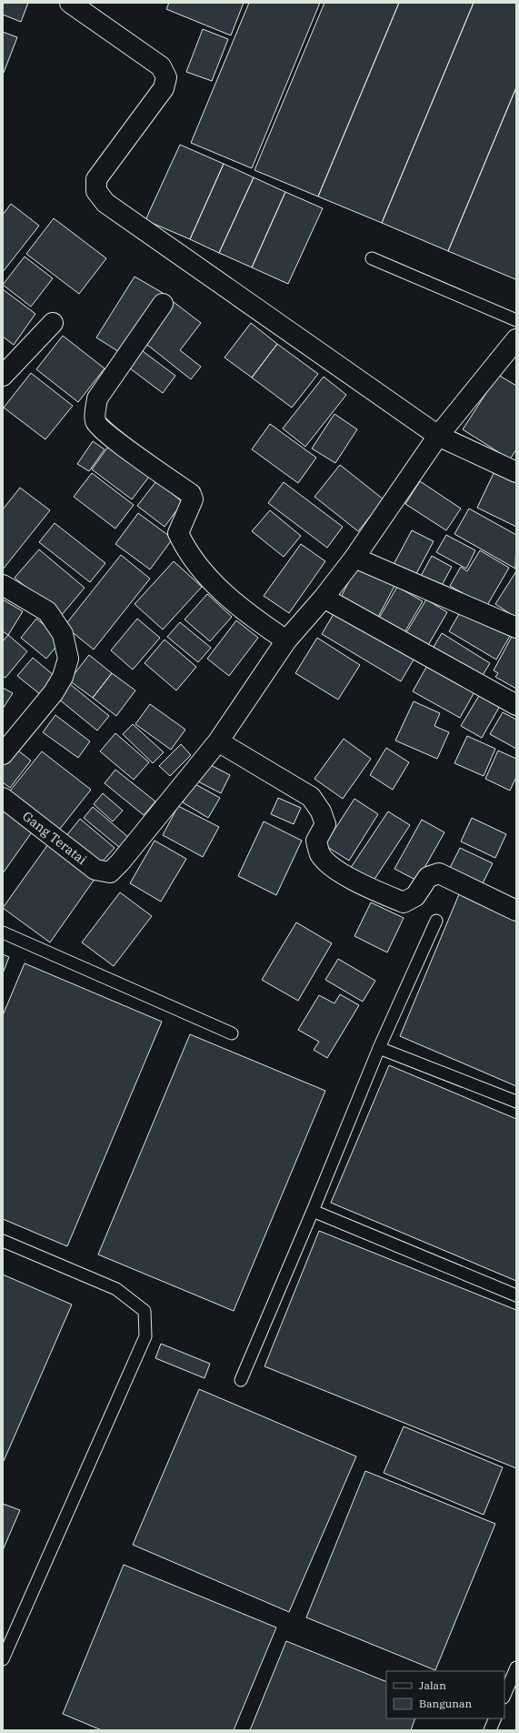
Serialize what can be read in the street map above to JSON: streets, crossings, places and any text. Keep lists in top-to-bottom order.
{
  "streets": {
    "street": ["Gang Teratai"]
  },
  "legend": ["Jalan", "Bangunan"]
}
